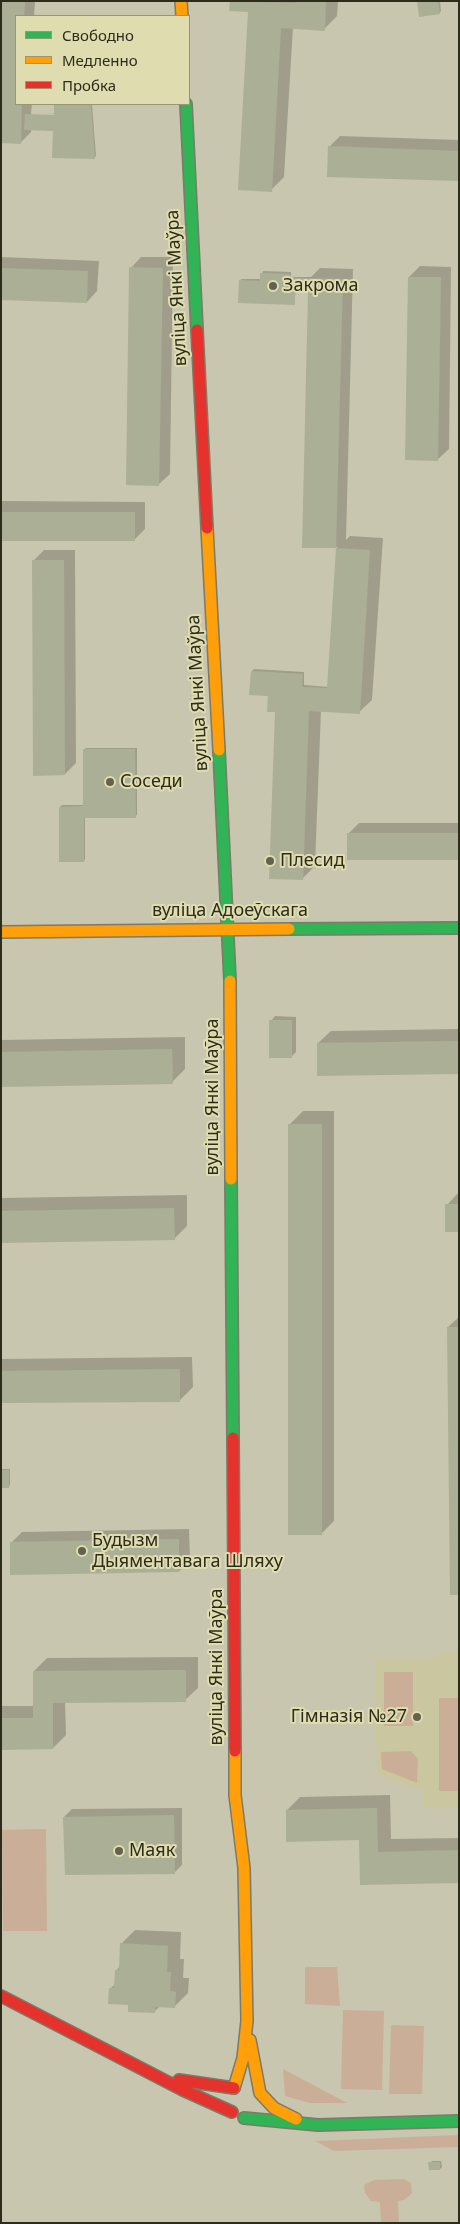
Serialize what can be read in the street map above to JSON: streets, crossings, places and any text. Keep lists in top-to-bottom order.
{
  "streets": {
    "street": ["вуліца Янкі Маўра", "вуліца Адоеўскага"]
  },
  "crossings": [
    ["вуліца Янкі Маўра", "вуліца Адоеўскага"]
  ],
  "places": [
    "Закрома",
    "Соседи",
    "Плесид",
    "Будызм Дыяментавага Шляху",
    "Гімназія №27",
    "Маяк"
  ],
  "legend": ["Свободно", "Медленно", "Пробка"]
}
